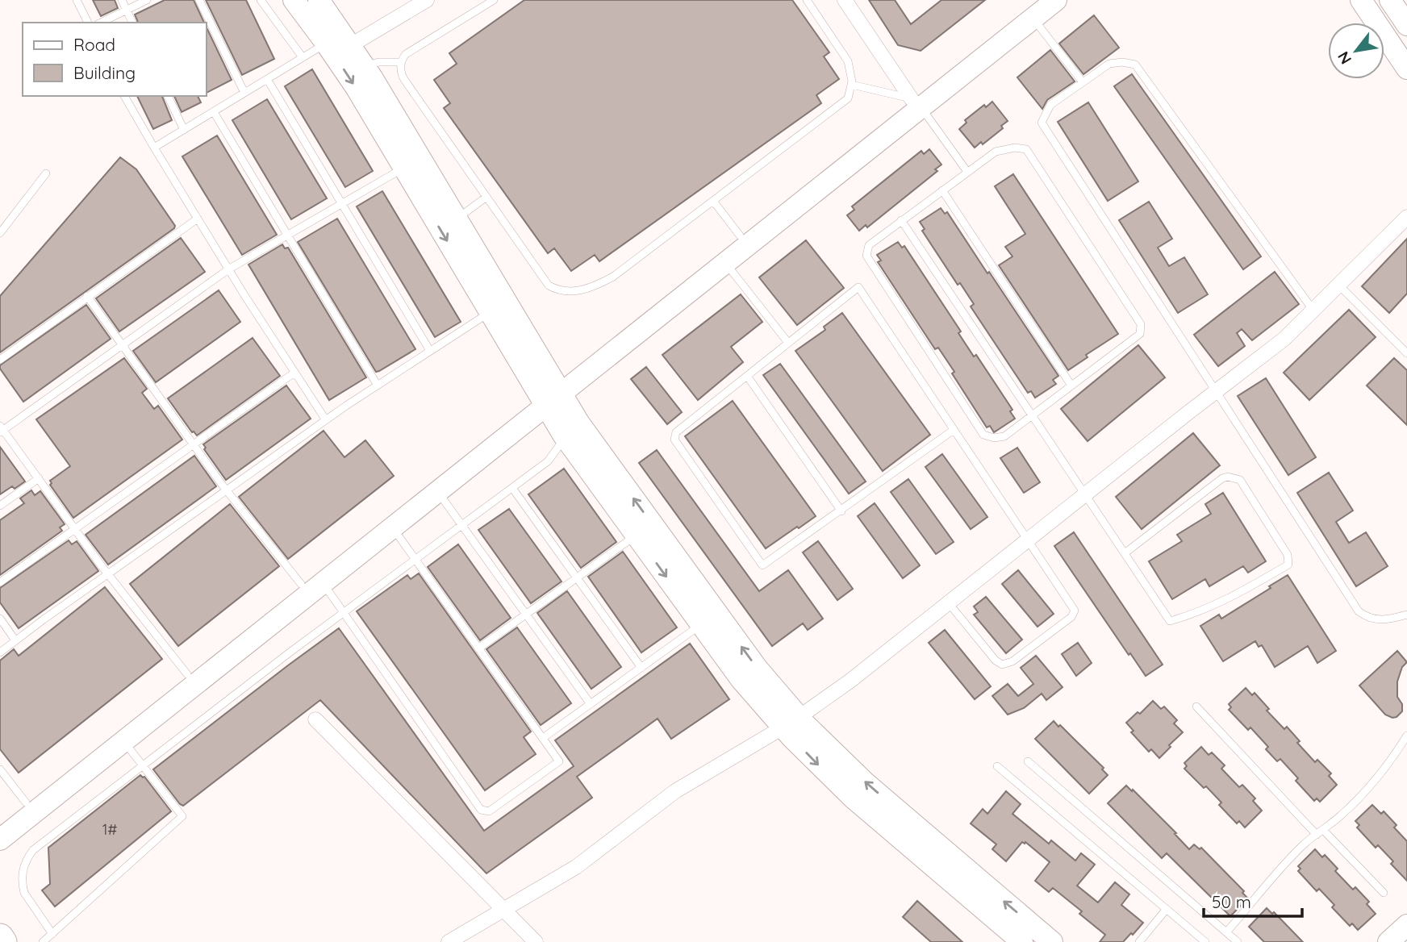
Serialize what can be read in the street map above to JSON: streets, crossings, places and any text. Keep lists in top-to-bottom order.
{
  "house_numbers": ["1#"],
  "legend": ["Road", "Building"],
  "scale_bar": "50 m",
  "north": "bottom left"
}
